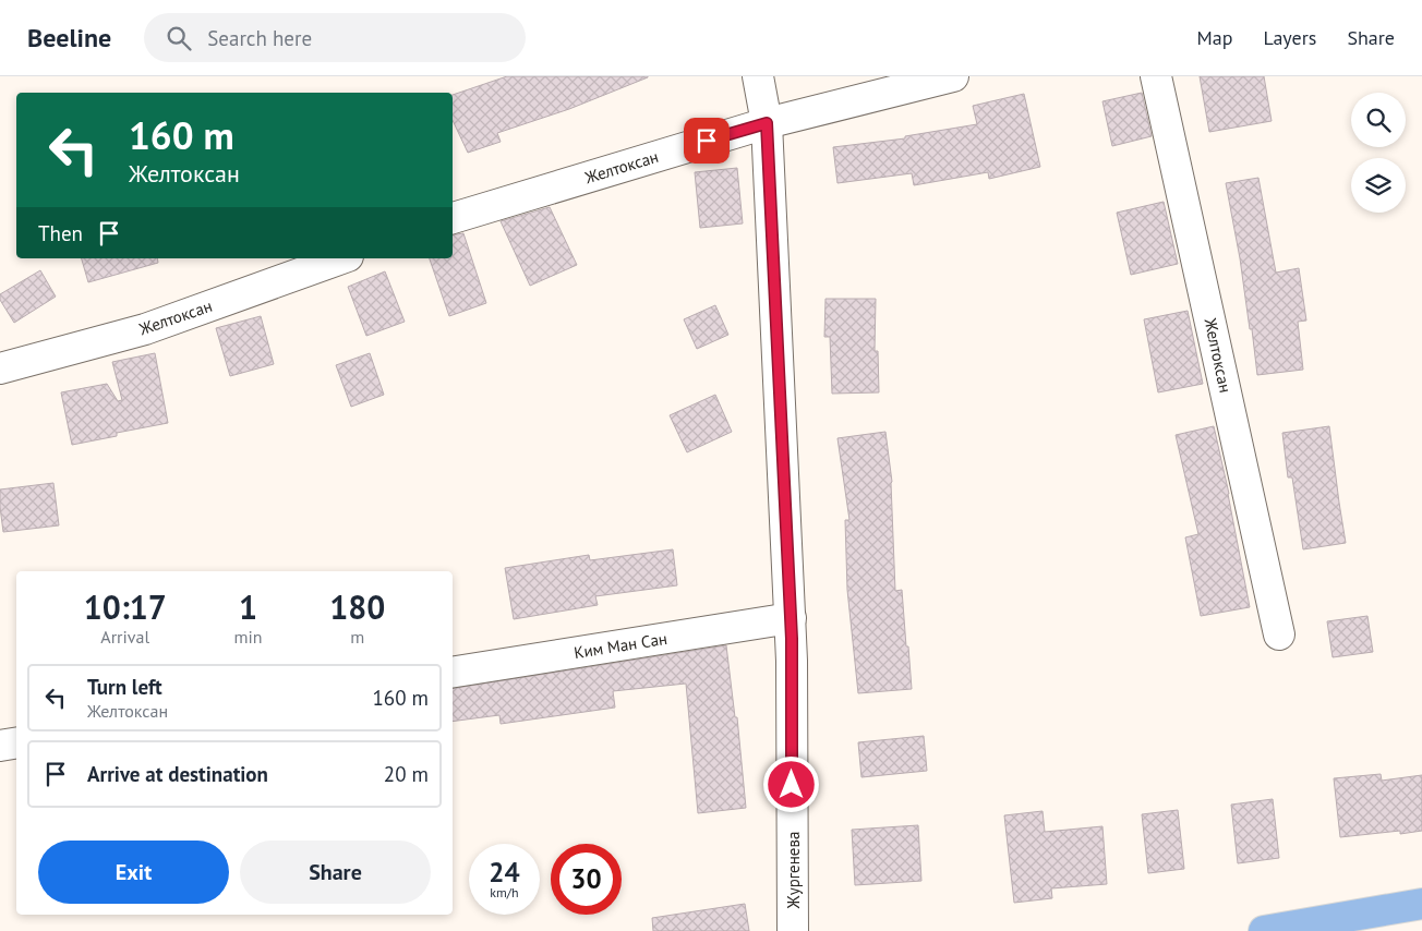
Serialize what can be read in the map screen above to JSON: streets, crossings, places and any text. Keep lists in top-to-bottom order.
{
  "streets": {
    "street": ["Желтоксан", "Ким Ман Сан", "Жургенева"]
  },
  "crossings": [
    ["Желтоксан", "Жургенева"],
    ["Ким Ман Сан", "Жургенева"]
  ],
  "page": {
    "header": "Beeline",
    "search": "Search here",
    "nav": ["Map", "Layers", "Share"],
    "turn": ["160 m", "Желтоксан"],
    "then": "Then",
    "eta": [
      "10:17",
      "Arrival",
      "1",
      "min",
      "180",
      "m"
    ],
    "list": [
      {
        "name": "Turn left",
        "note": "Желтоксан",
        "value": "160 m"
      },
      {
        "name": "Arrive at destination",
        "value": "20 m"
      }
    ],
    "buttons": ["Exit", "Share"],
    "speed": "24 km/h",
    "limit": "30"
  }
}
